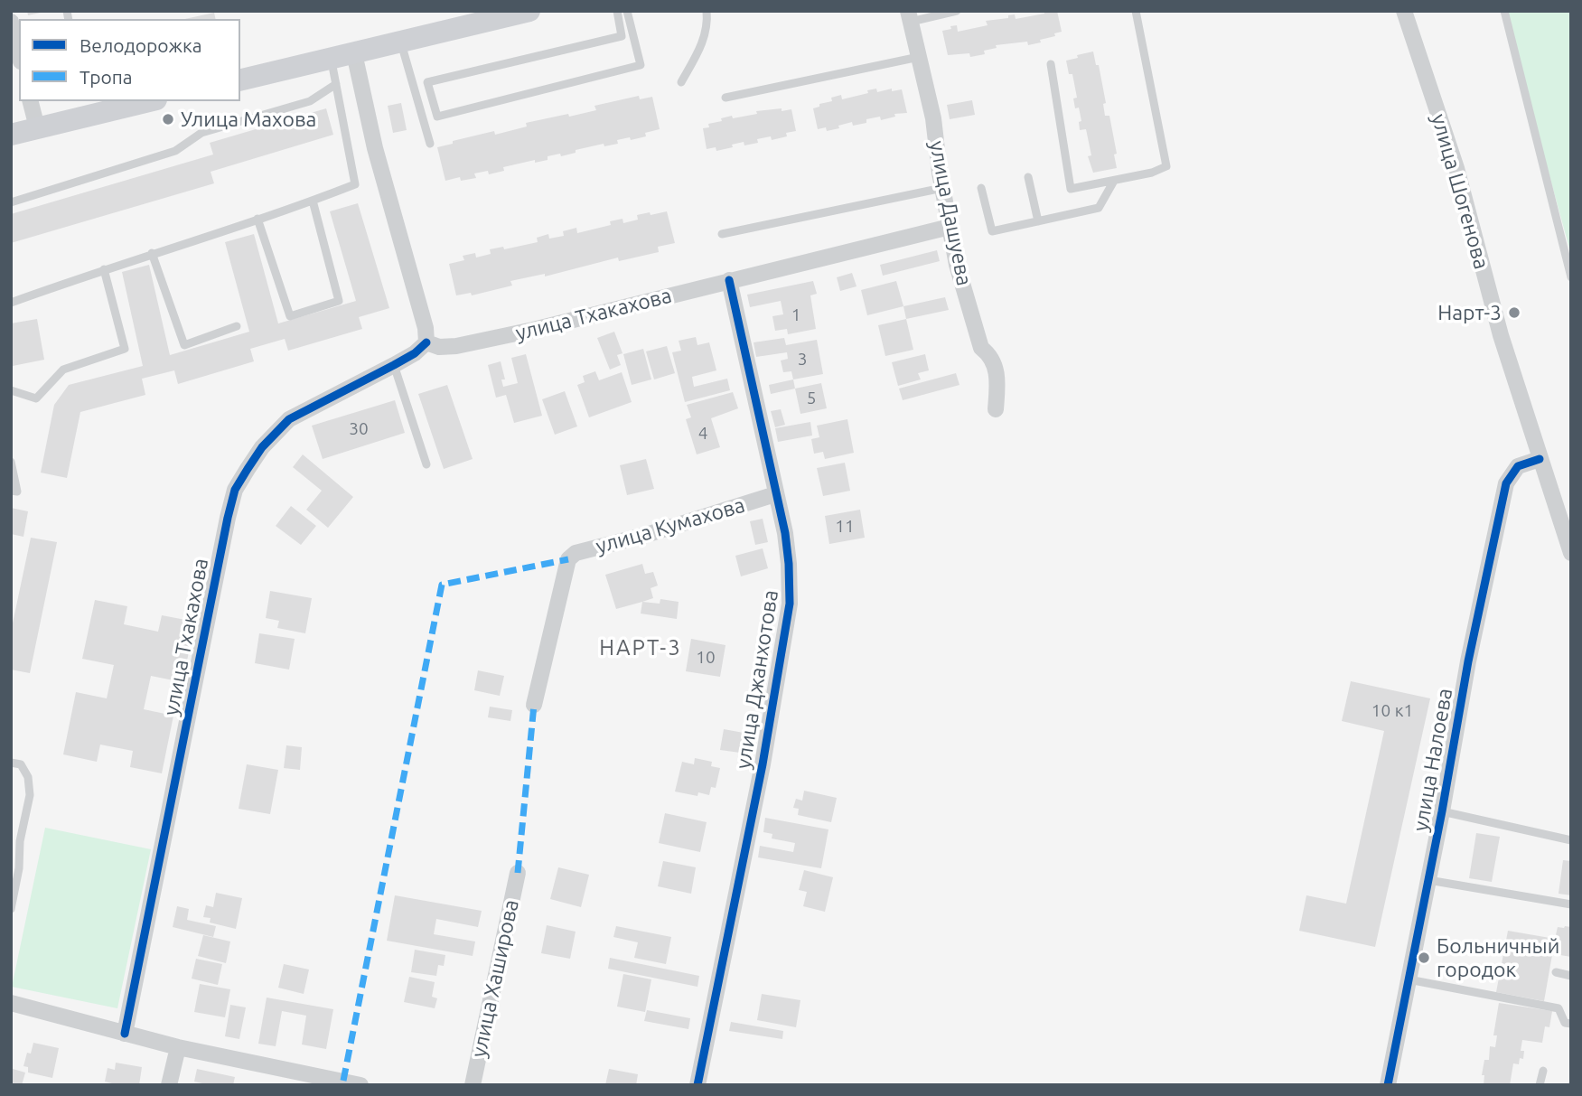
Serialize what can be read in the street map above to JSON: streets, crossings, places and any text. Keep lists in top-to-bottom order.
{
  "streets": {
    "street": [
      "улица Шогенова",
      "улица Дашуева",
      "улица Тхакахова",
      "улица Кумахова",
      "улица Джанхотова",
      "улица Налоева",
      "улица Хаширова"
    ]
  },
  "crossings": [
    ["улица Шогенова", "улица Налоева"],
    ["улица Тхакахова", "улица Джанхотова"],
    ["улица Кумахова", "улица Джанхотова"]
  ],
  "districts": ["НАРТ-3"],
  "places": ["Улица Махова", "Нарт-3", "Больничный городок"],
  "house_numbers": [
    "1",
    "3",
    "5",
    "30",
    "4",
    "11",
    "10",
    "10 к1"
  ],
  "legend": ["Велодорожка", "Тропа"]
}
